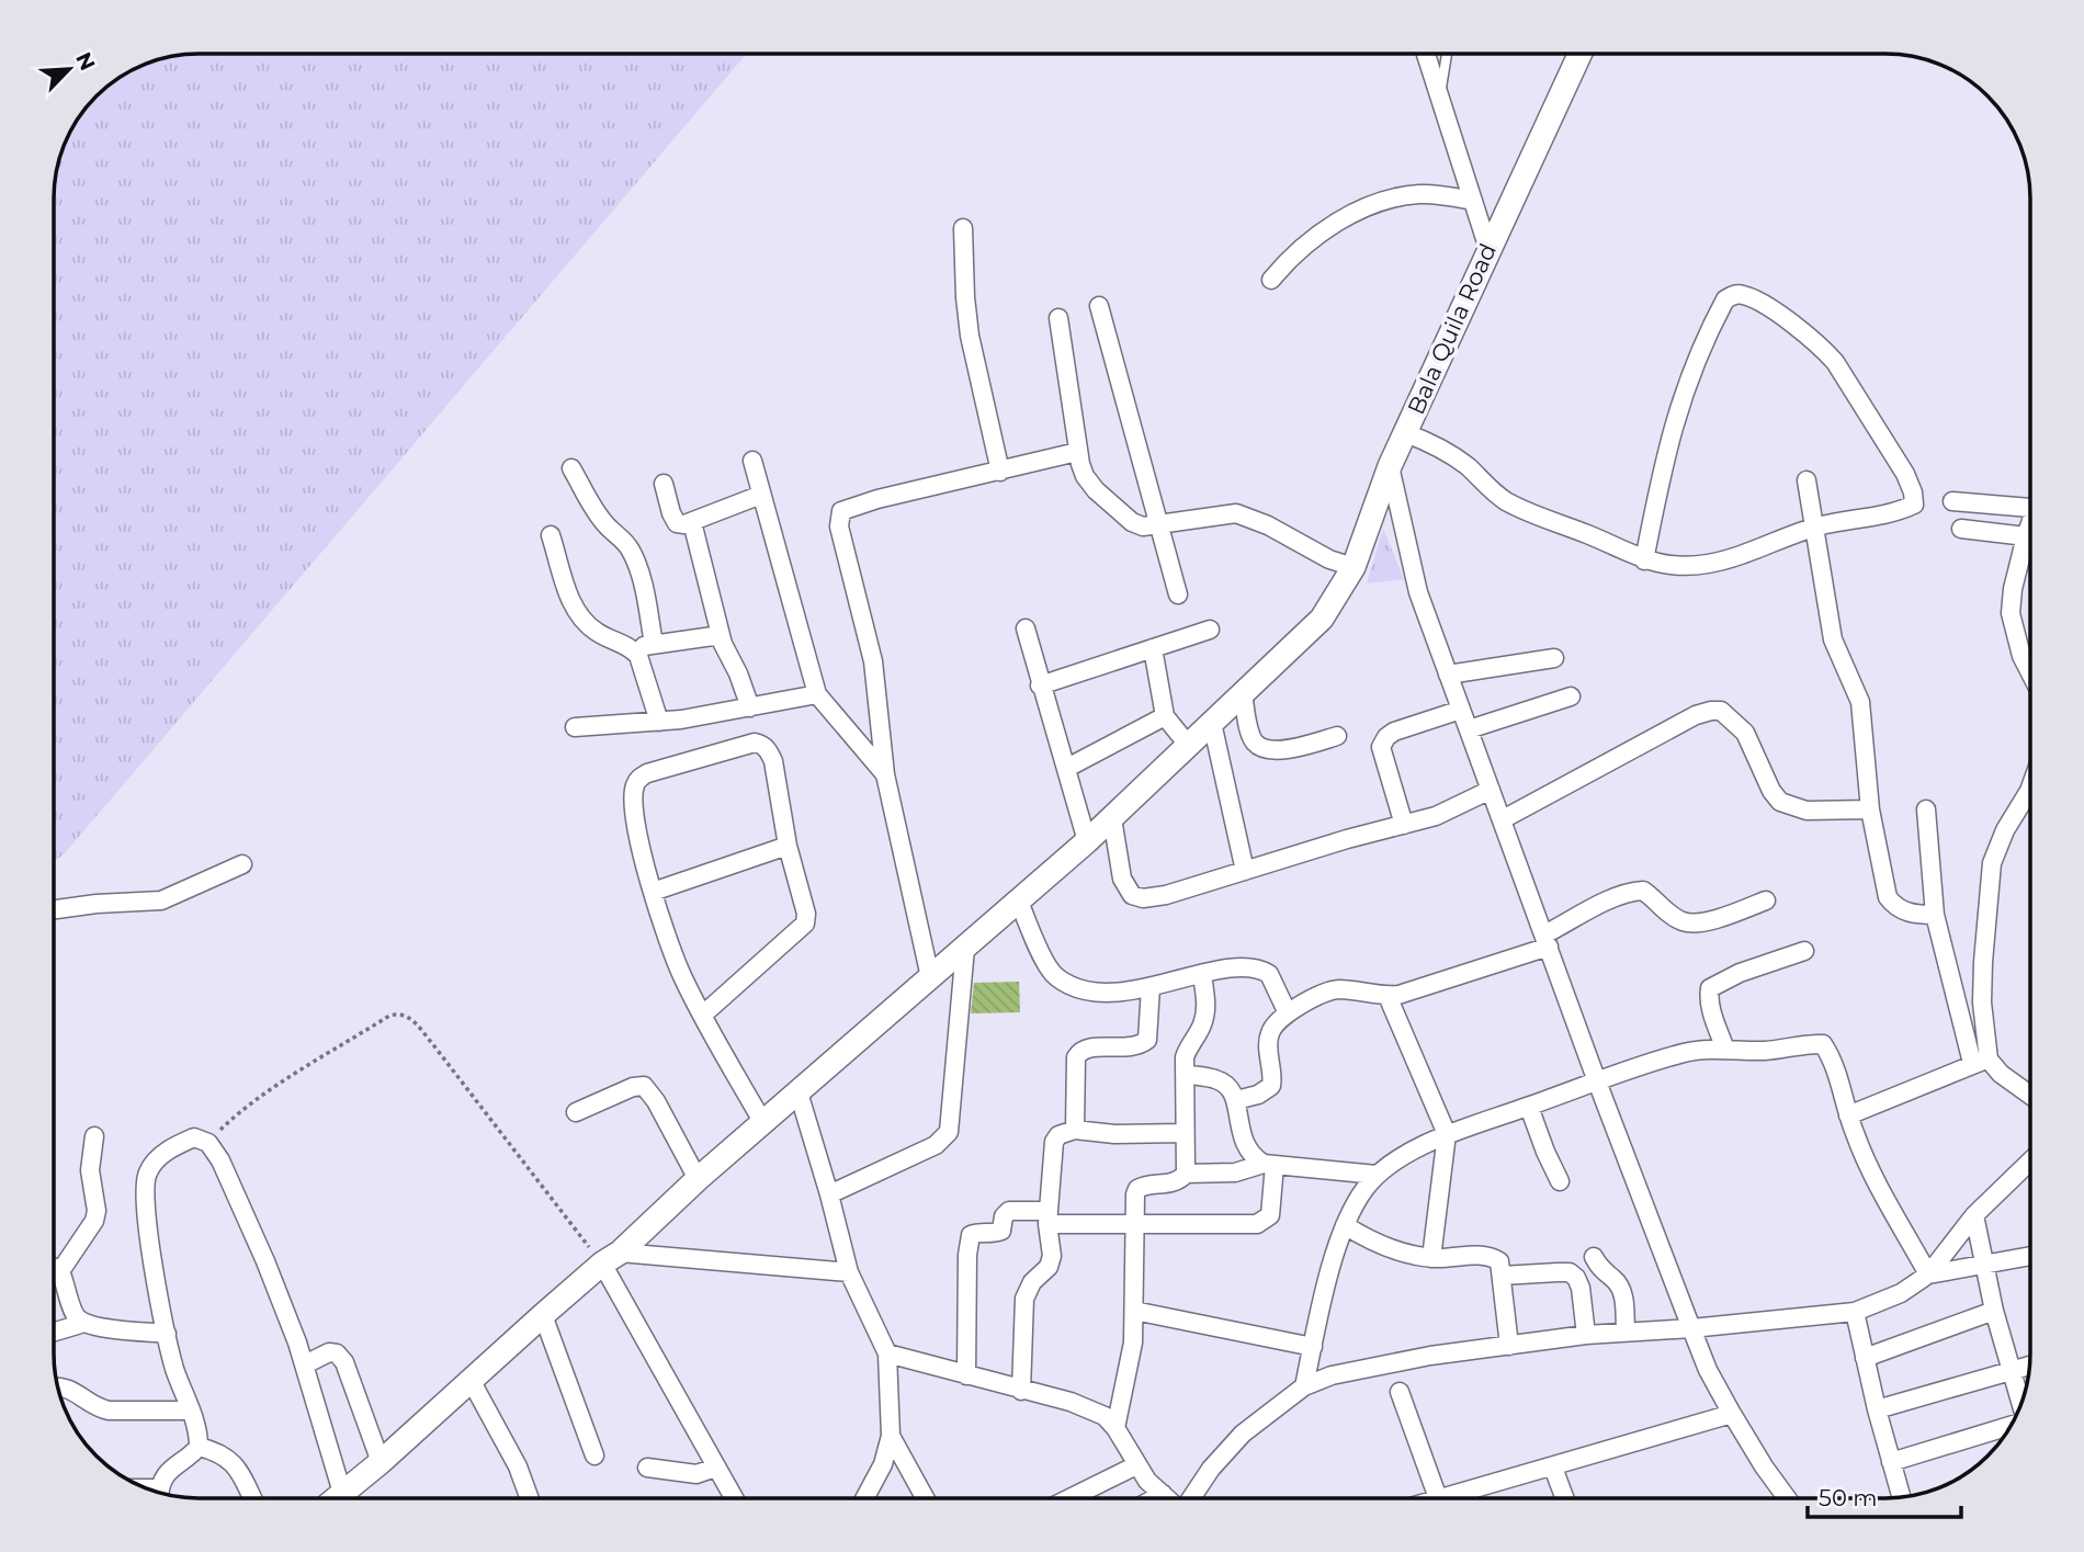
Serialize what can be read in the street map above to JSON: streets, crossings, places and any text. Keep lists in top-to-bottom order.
{
  "streets": {
    "street": ["Bala Quila Road"]
  },
  "scale_bar": "50 m",
  "north": "top right"
}
